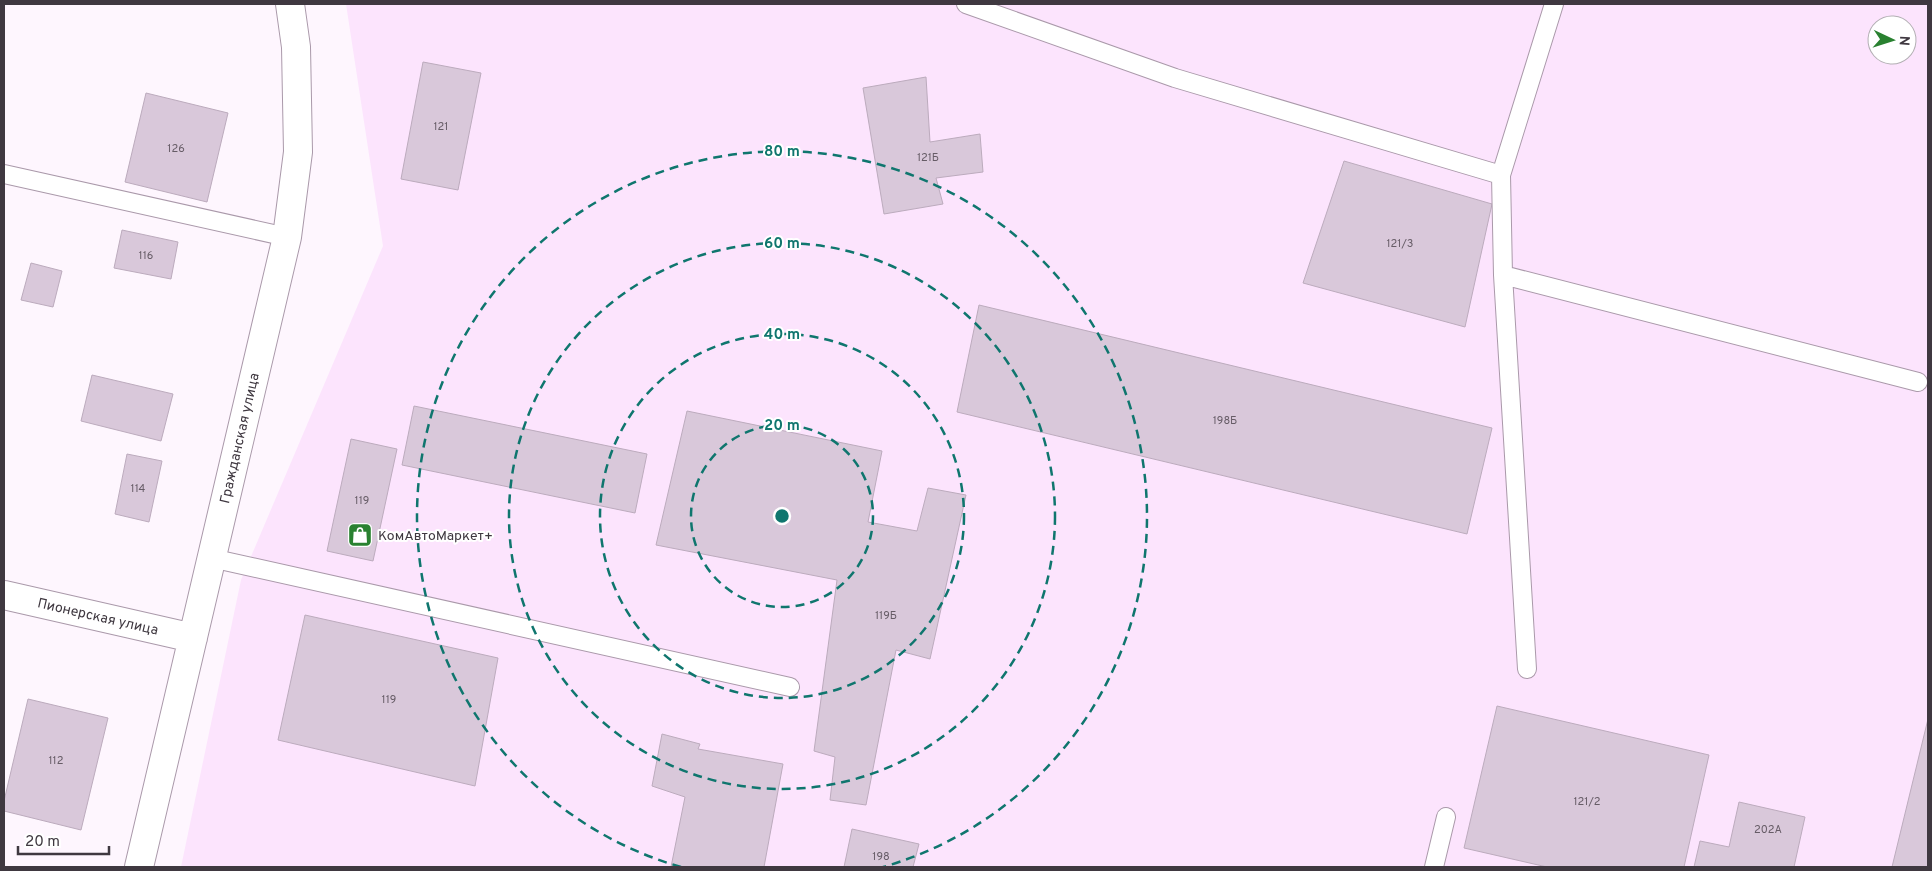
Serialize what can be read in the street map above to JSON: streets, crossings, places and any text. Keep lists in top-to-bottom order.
{
  "streets": {
    "street": ["Гражданская улица", "Пионерская улица"]
  },
  "crossings": [
    ["Гражданская улица", "Пионерская улица"]
  ],
  "places": {
    "shop": ["КомАвтоМаркет+"]
  },
  "house_numbers": [
    "121",
    "126",
    "121Б",
    "121/3",
    "116",
    "198Б",
    "114",
    "119",
    "119Б",
    "119",
    "112",
    "121/2",
    "202А",
    "198"
  ],
  "scale_bar": "20 m",
  "north": "right",
  "rings": [
    "80 m",
    "60 m",
    "40 m",
    "20 m"
  ]
}
